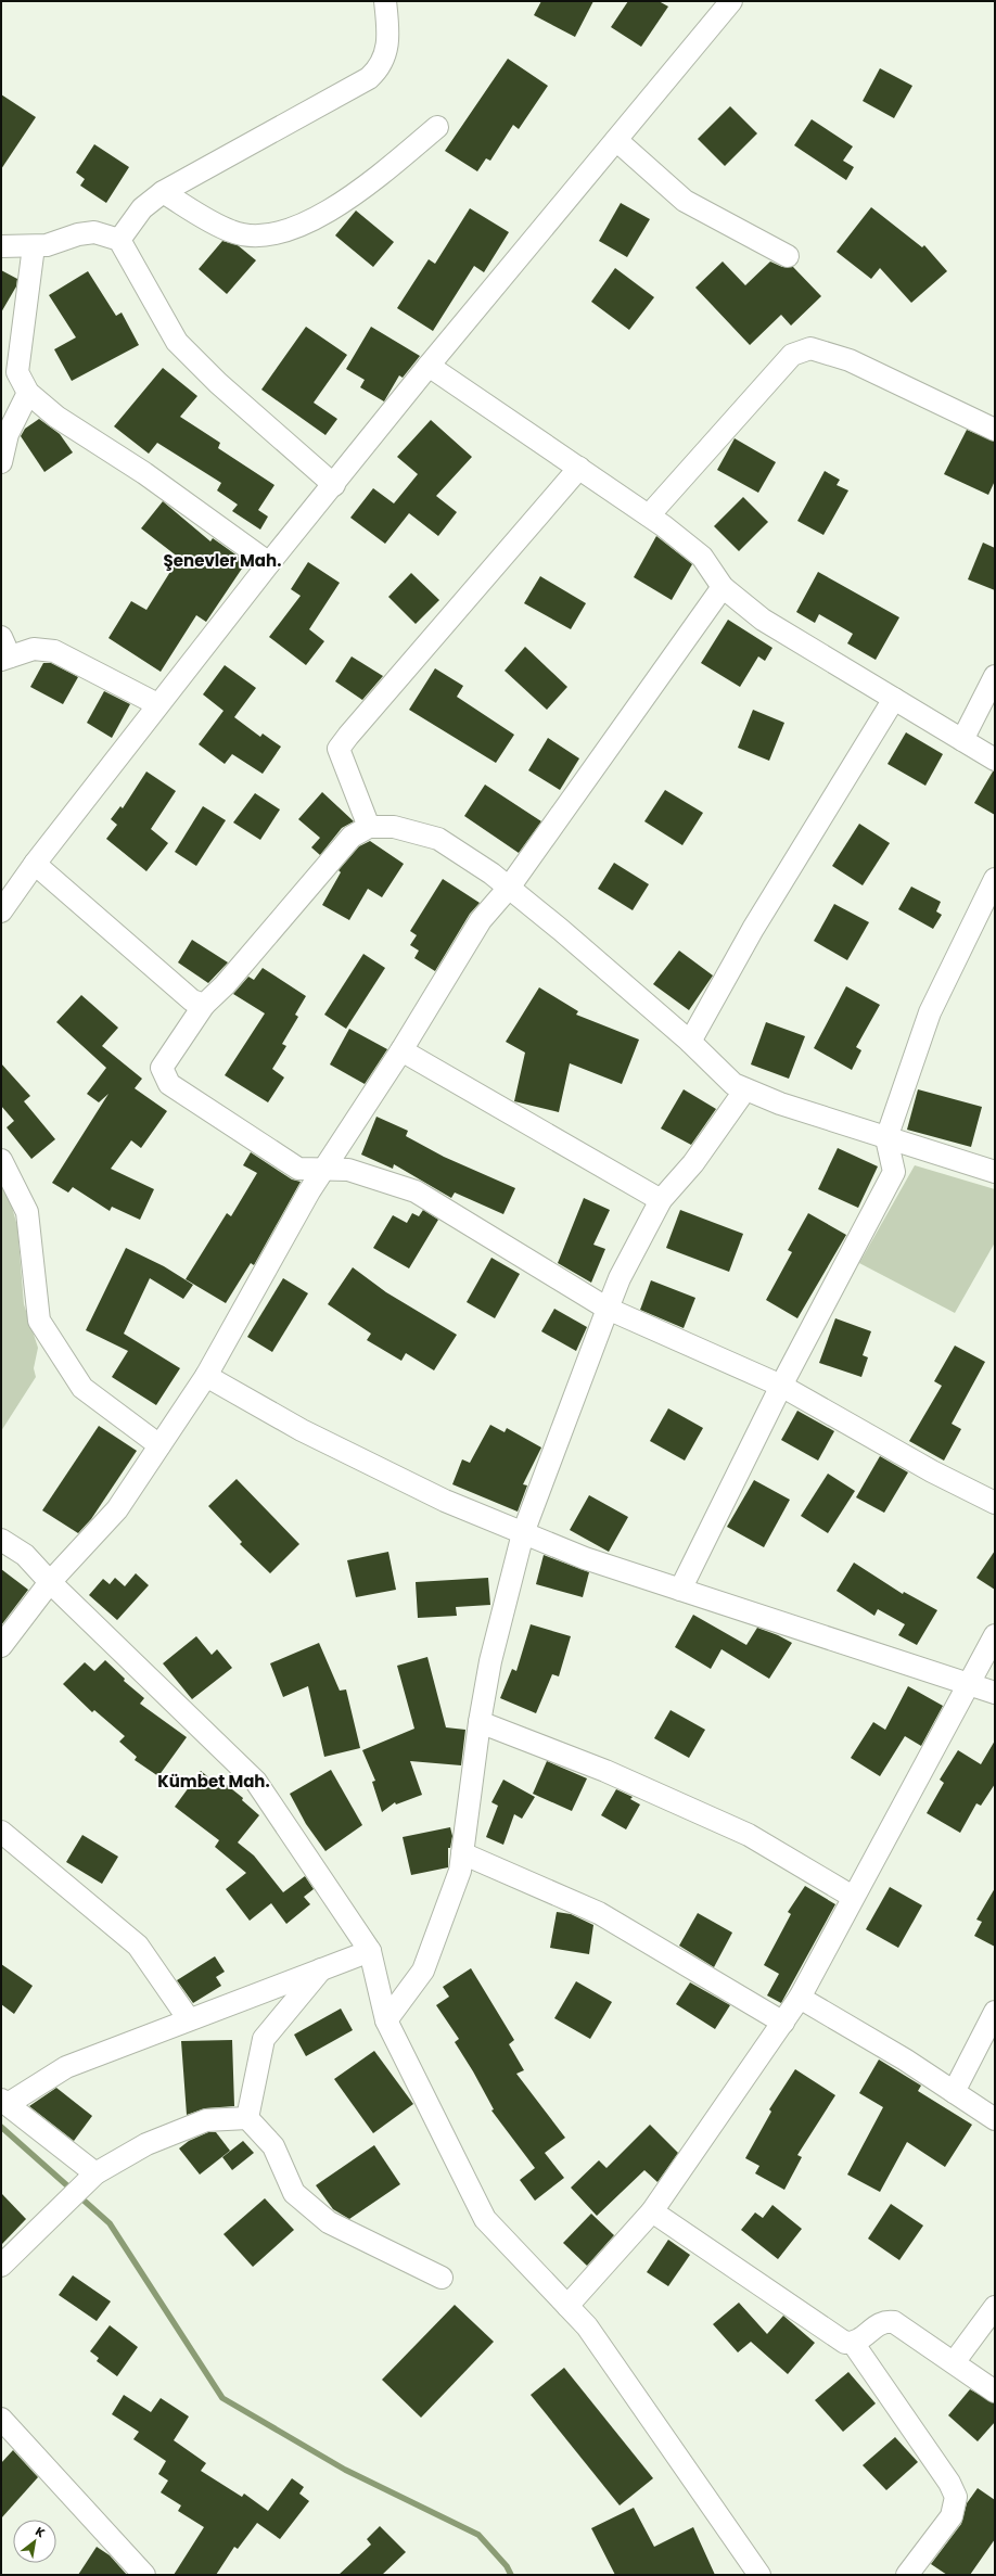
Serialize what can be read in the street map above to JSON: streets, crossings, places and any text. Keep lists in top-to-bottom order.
{
  "districts": ["Şenevler Mah.", "Kümbet Mah."],
  "north": "top right"
}
